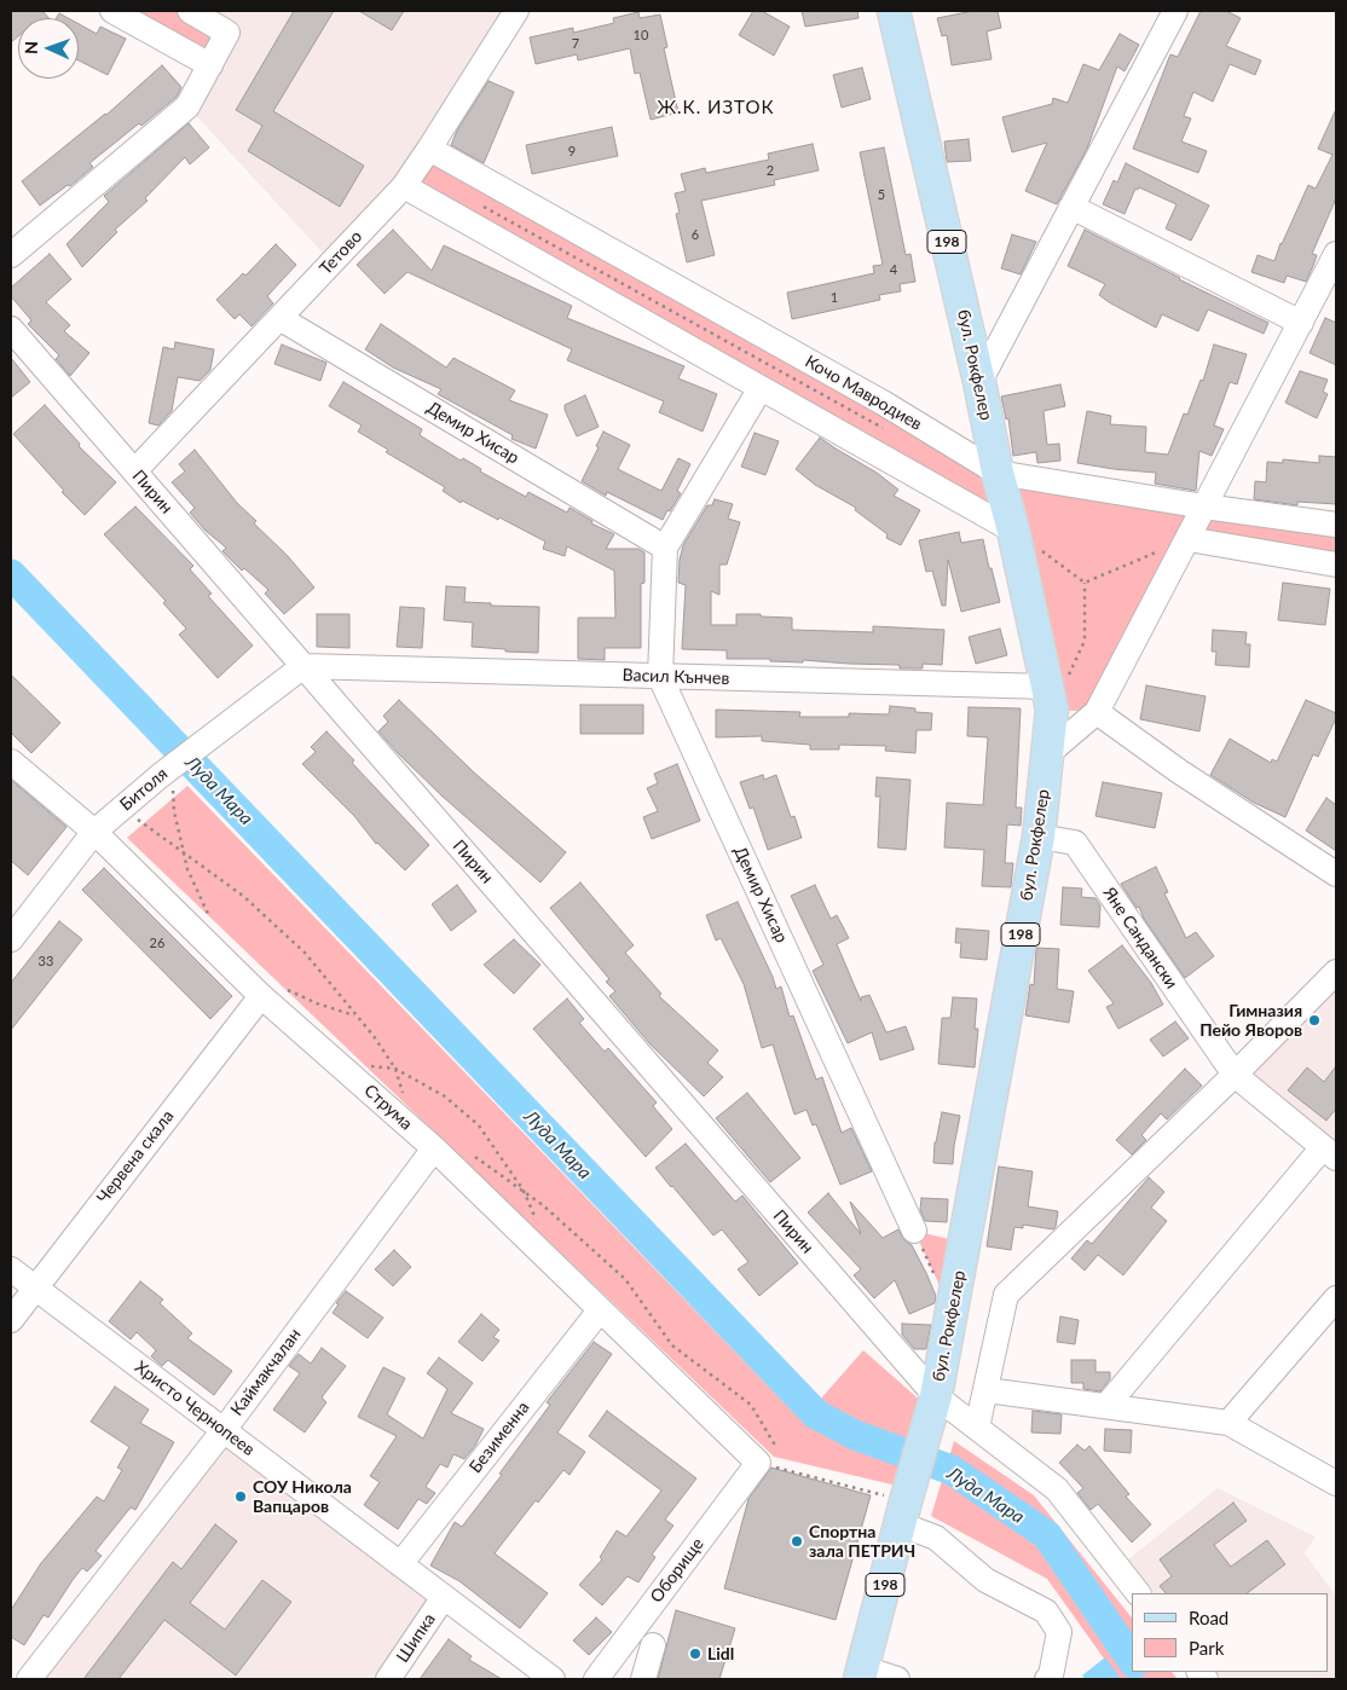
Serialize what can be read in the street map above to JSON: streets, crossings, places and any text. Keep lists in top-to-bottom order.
{
  "streets": {
    "main road": ["198", "бул. Рокфелер"],
    "street": [
      "Тетово",
      "Кочо Мавродиев",
      "Демир Хисар",
      "Пирин",
      "Васил Кънчев",
      "Битоля",
      "Яне Сандански",
      "Струма",
      "Червена скала",
      "Каймакчалан",
      "Христо Чернопеев",
      "Безименна",
      "Оборище",
      "Шипка"
    ]
  },
  "crossings": [
    ["Тетово", "Кочо Мавродиев"],
    ["Тетово", "Демир Хисар"],
    ["Тетово", "Пирин"],
    ["бул. Рокфелер", "Кочо Мавродиев"],
    ["бул. Рокфелер", "Пирин"],
    ["бул. Рокфелер", "Васил Кънчев"],
    ["бул. Рокфелер", "Яне Сандански"],
    ["Демир Хисар", "Васил Кънчев"],
    ["Пирин", "Васил Кънчев"],
    ["Пирин", "Битоля"],
    ["Васил Кънчев", "Битоля"],
    ["Битоля", "Струма"],
    ["Струма", "Червена скала"],
    ["Струма", "Каймакчалан"],
    ["Струма", "Безименна"],
    ["Струма", "Оборище"],
    ["Червена скала", "Христо Чернопеев"],
    ["Каймакчалан", "Христо Чернопеев"],
    ["Христо Чернопеев", "Безименна"],
    ["Христо Чернопеев", "Шипка"]
  ],
  "districts": ["Ж.К. ИЗТОК"],
  "water": ["Луда Мара"],
  "places": [
    "Гимназия Пейо Яворов",
    "СОУ Никола Вапцаров",
    "Спортна зала ПЕТРИЧ",
    "Lidl"
  ],
  "house_numbers": [
    "10",
    "7",
    "9",
    "2",
    "5",
    "6",
    "4",
    "1",
    "26",
    "33"
  ],
  "legend": ["Road", "Park"],
  "north": "left"
}
